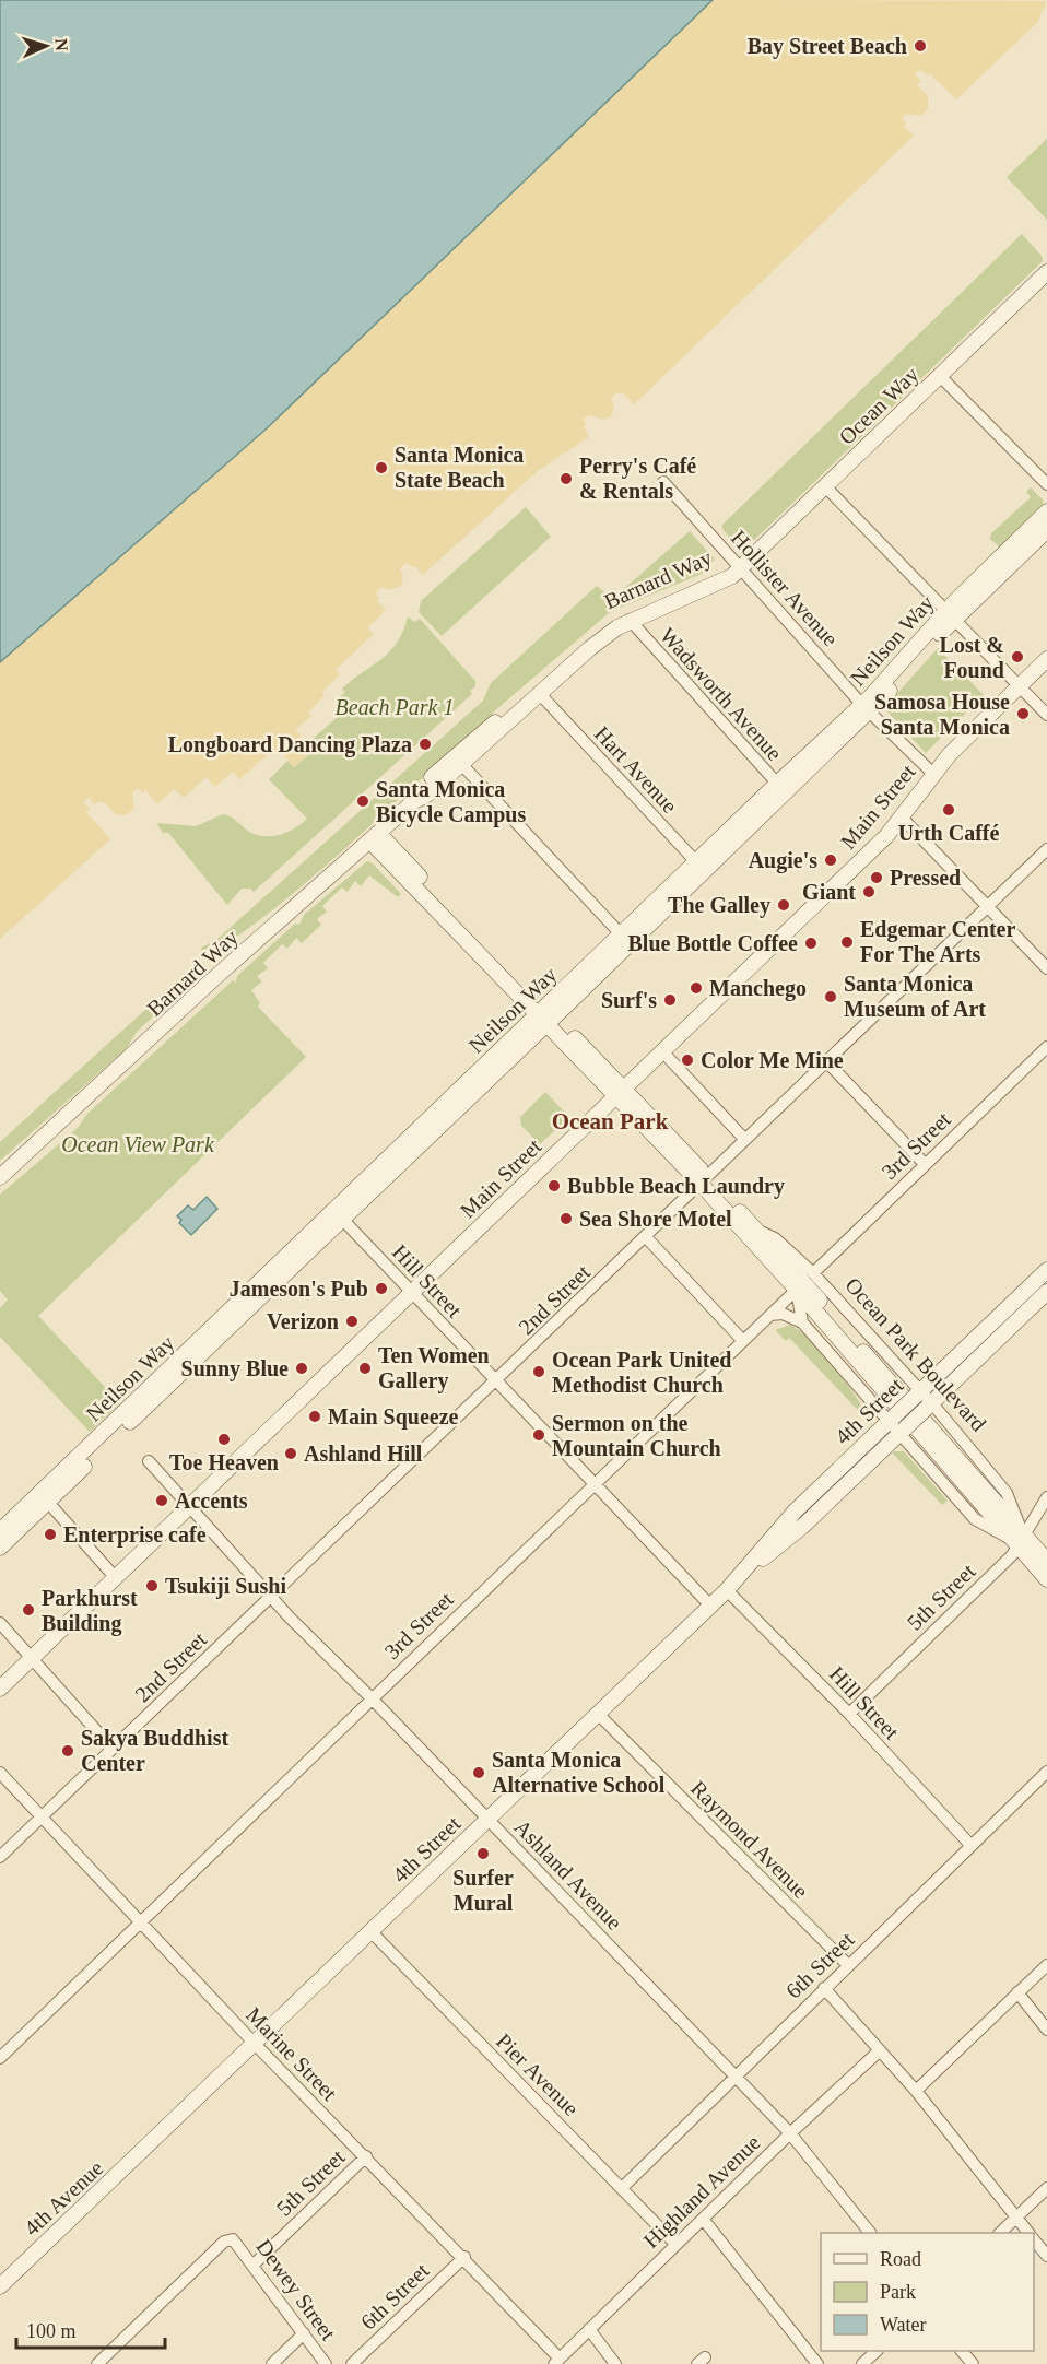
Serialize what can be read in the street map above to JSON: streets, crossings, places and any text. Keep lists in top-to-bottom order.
{
  "streets": {
    "street": [
      "Ocean Way",
      "Barnard Way",
      "Hollister Avenue",
      "Neilson Way",
      "Wadsworth Avenue",
      "Hart Avenue",
      "Main Street",
      "3rd Street",
      "Hill Street",
      "2nd Street",
      "Ocean Park Boulevard",
      "4th Street",
      "5th Street",
      "Raymond Avenue",
      "Ashland Avenue",
      "6th Street",
      "Marine Street",
      "Pier Avenue",
      "Highland Avenue",
      "4th Avenue",
      "Dewey Street"
    ]
  },
  "crossings": [
    ["Ocean Way", "Barnard Way"],
    ["Ocean Way", "Hollister Avenue"],
    ["Barnard Way", "Hollister Avenue"],
    ["Barnard Way", "Wadsworth Avenue"],
    ["Barnard Way", "Hart Avenue"],
    ["Barnard Way", "Ocean Park Boulevard"],
    ["Hollister Avenue", "Neilson Way"],
    ["Hollister Avenue", "Main Street"],
    ["Neilson Way", "Wadsworth Avenue"],
    ["Neilson Way", "Hart Avenue"],
    ["Neilson Way", "Hill Street"],
    ["Neilson Way", "Ocean Park Boulevard"],
    ["Main Street", "Hill Street"],
    ["Main Street", "Ocean Park Boulevard"],
    ["Main Street", "Ashland Avenue"],
    ["3rd Street", "Hill Street"],
    ["3rd Street", "Ocean Park Boulevard"],
    ["3rd Street", "Ashland Avenue"],
    ["3rd Street", "Marine Street"],
    ["Hill Street", "2nd Street"],
    ["Hill Street", "4th Street"],
    ["Hill Street", "5th Street"],
    ["Hill Street", "6th Street"],
    ["2nd Street", "Ocean Park Boulevard"],
    ["2nd Street", "Ashland Avenue"],
    ["2nd Street", "Marine Street"],
    ["Ocean Park Boulevard", "4th Street"],
    ["Ocean Park Boulevard", "5th Street"],
    ["4th Street", "Raymond Avenue"],
    ["4th Street", "Ashland Avenue"],
    ["4th Street", "Marine Street"],
    ["4th Street", "Pier Avenue"],
    ["4th Street", "4th Avenue"],
    ["5th Street", "Marine Street"],
    ["5th Street", "Dewey Street"],
    ["Raymond Avenue", "6th Street"],
    ["Ashland Avenue", "6th Street"],
    ["Ashland Avenue", "Highland Avenue"],
    ["6th Street", "Marine Street"],
    ["6th Street", "Pier Avenue"],
    ["Marine Street", "Highland Avenue"],
    ["Pier Avenue", "Highland Avenue"]
  ],
  "districts": ["Ocean Park"],
  "parks": ["Beach Park 1", "Ocean View Park"],
  "places": [
    "Bay Street Beach",
    "Santa Monica State Beach",
    "Perry's Café & Rentals",
    "Lost & Found",
    "Samosa House Santa Monica",
    "Longboard Dancing Plaza",
    "Santa Monica Bicycle Campus",
    "Urth Caffé",
    "Augie's",
    "Pressed",
    "Giant",
    "The Galley",
    "Edgemar Center For The Arts",
    "Blue Bottle Coffee",
    "Manchego",
    "Santa Monica Museum of Art",
    "Surf's",
    "Color Me Mine",
    "Bubble Beach Laundry",
    "Sea Shore Motel",
    "Jameson's Pub",
    "Verizon",
    "Sunny Blue",
    "Ten Women Gallery",
    "Ocean Park United Methodist Church",
    "Main Squeeze",
    "Sermon on the Mountain Church",
    "Toe Heaven",
    "Ashland Hill",
    "Accents",
    "Enterprise cafe",
    "Tsukiji Sushi",
    "Parkhurst Building",
    "Sakya Buddhist Center",
    "Santa Monica Alternative School",
    "Surfer Mural"
  ],
  "legend": ["Road", "Park", "Water"],
  "scale_bar": "100 m",
  "north": "right"
}
